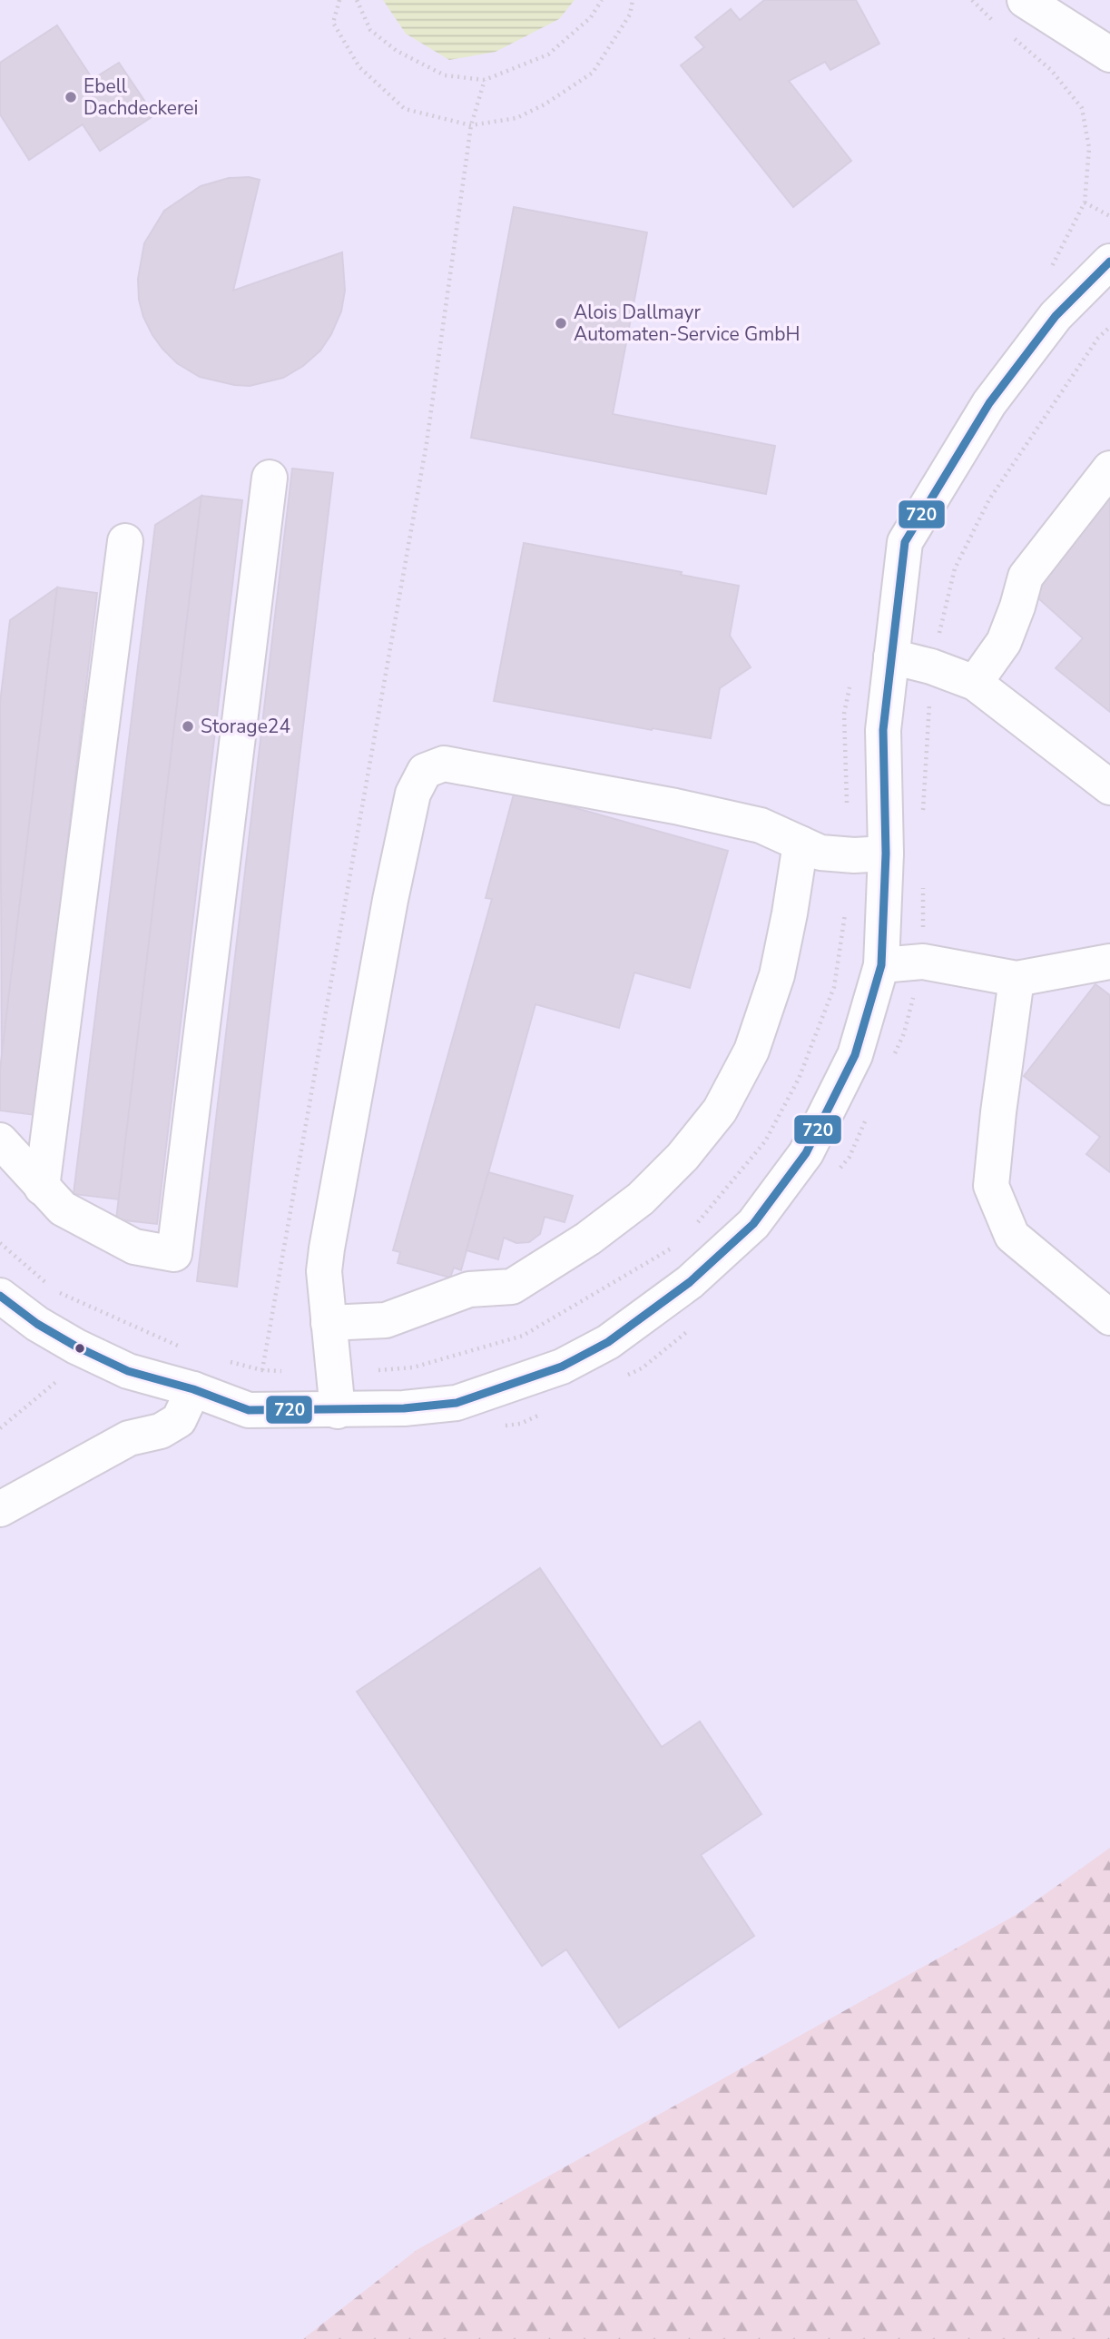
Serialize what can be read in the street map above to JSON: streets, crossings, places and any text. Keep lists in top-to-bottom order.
{
  "places": ["Ebell Dachdeckerei", "Alois Dallmayr Automaten-Service GmbH", "Storage24"],
  "lines": ["transit line 720"]
}
